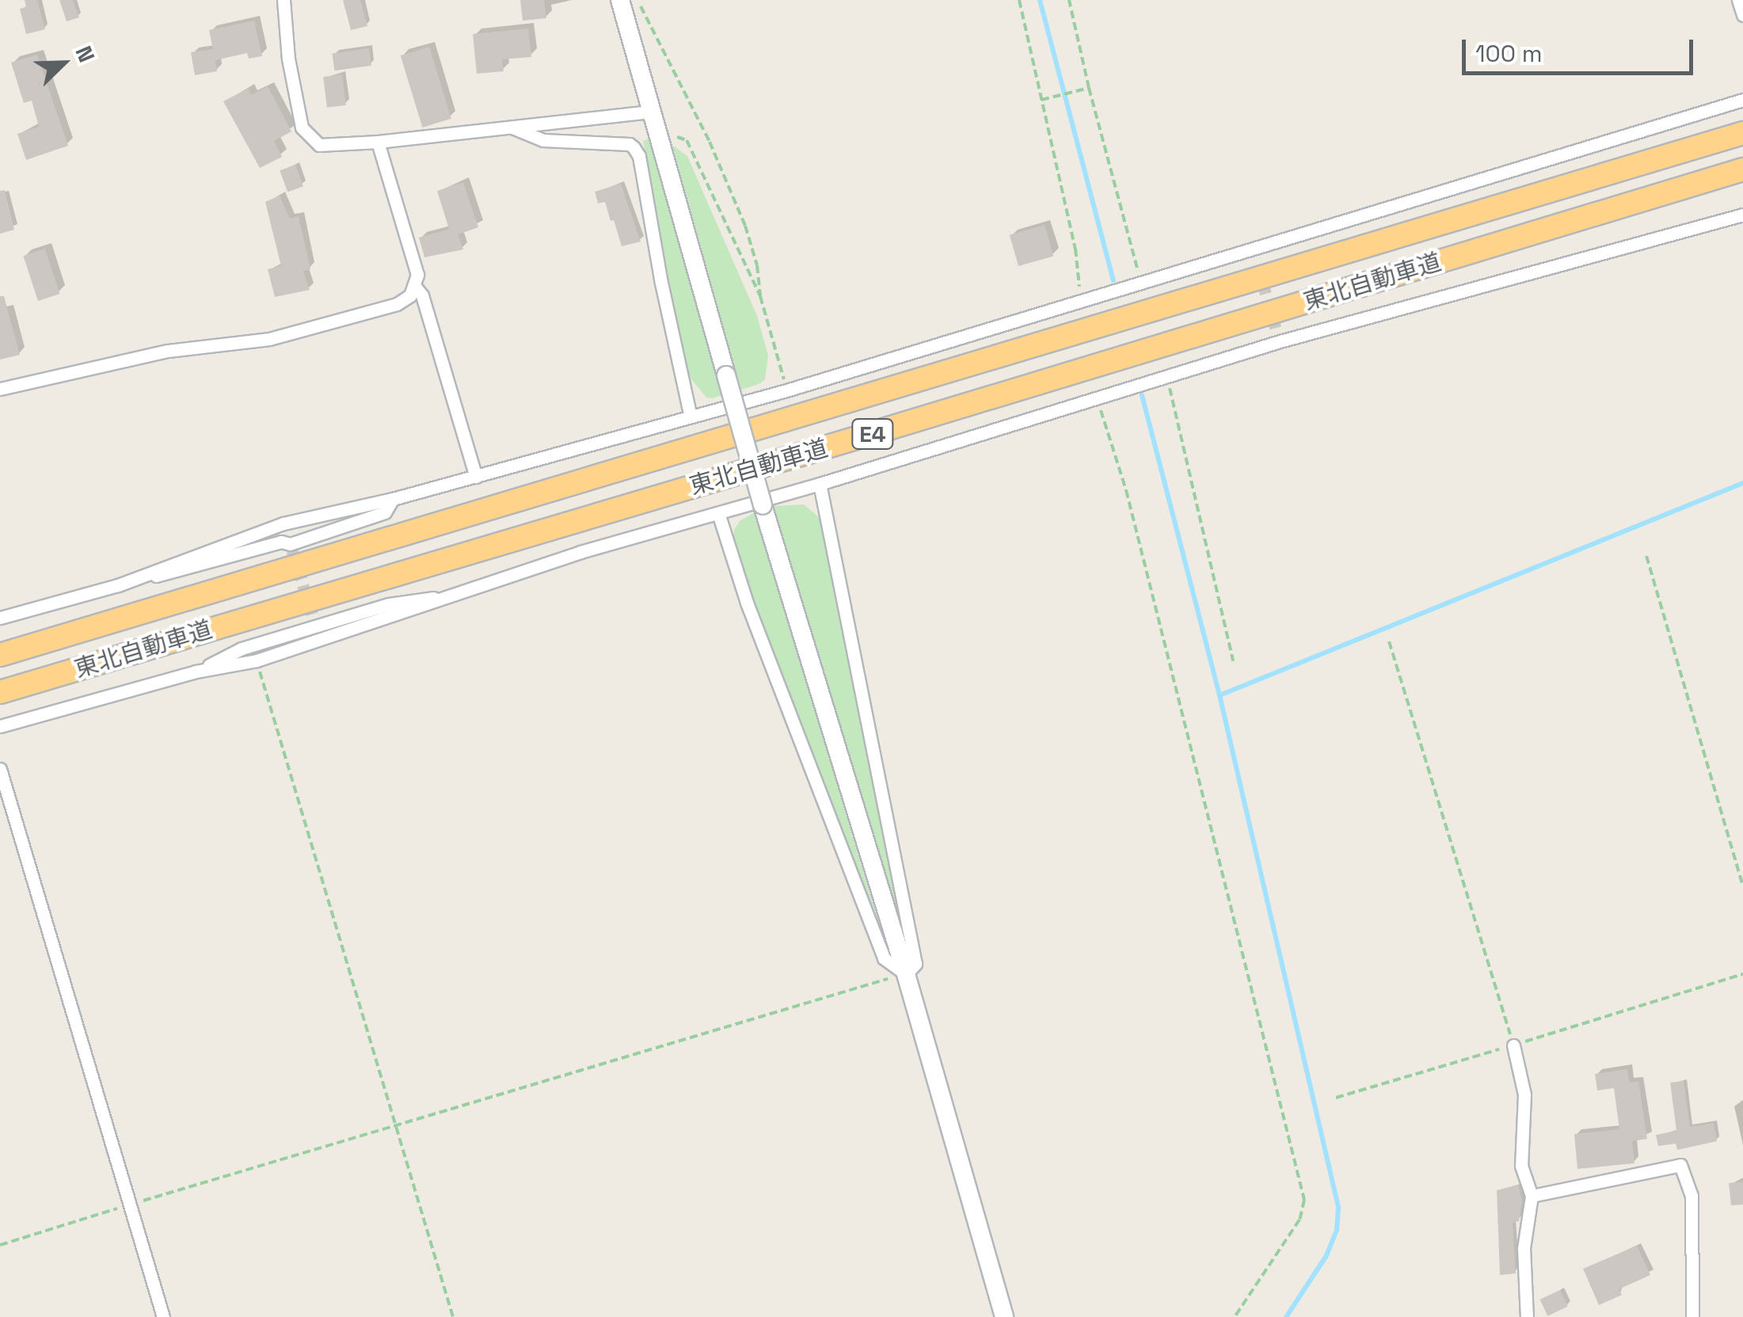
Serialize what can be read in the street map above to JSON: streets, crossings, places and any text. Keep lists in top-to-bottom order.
{
  "streets": {
    "highway": ["東北自動車道", "E4"]
  },
  "scale_bar": "100 m",
  "north": "top right"
}
